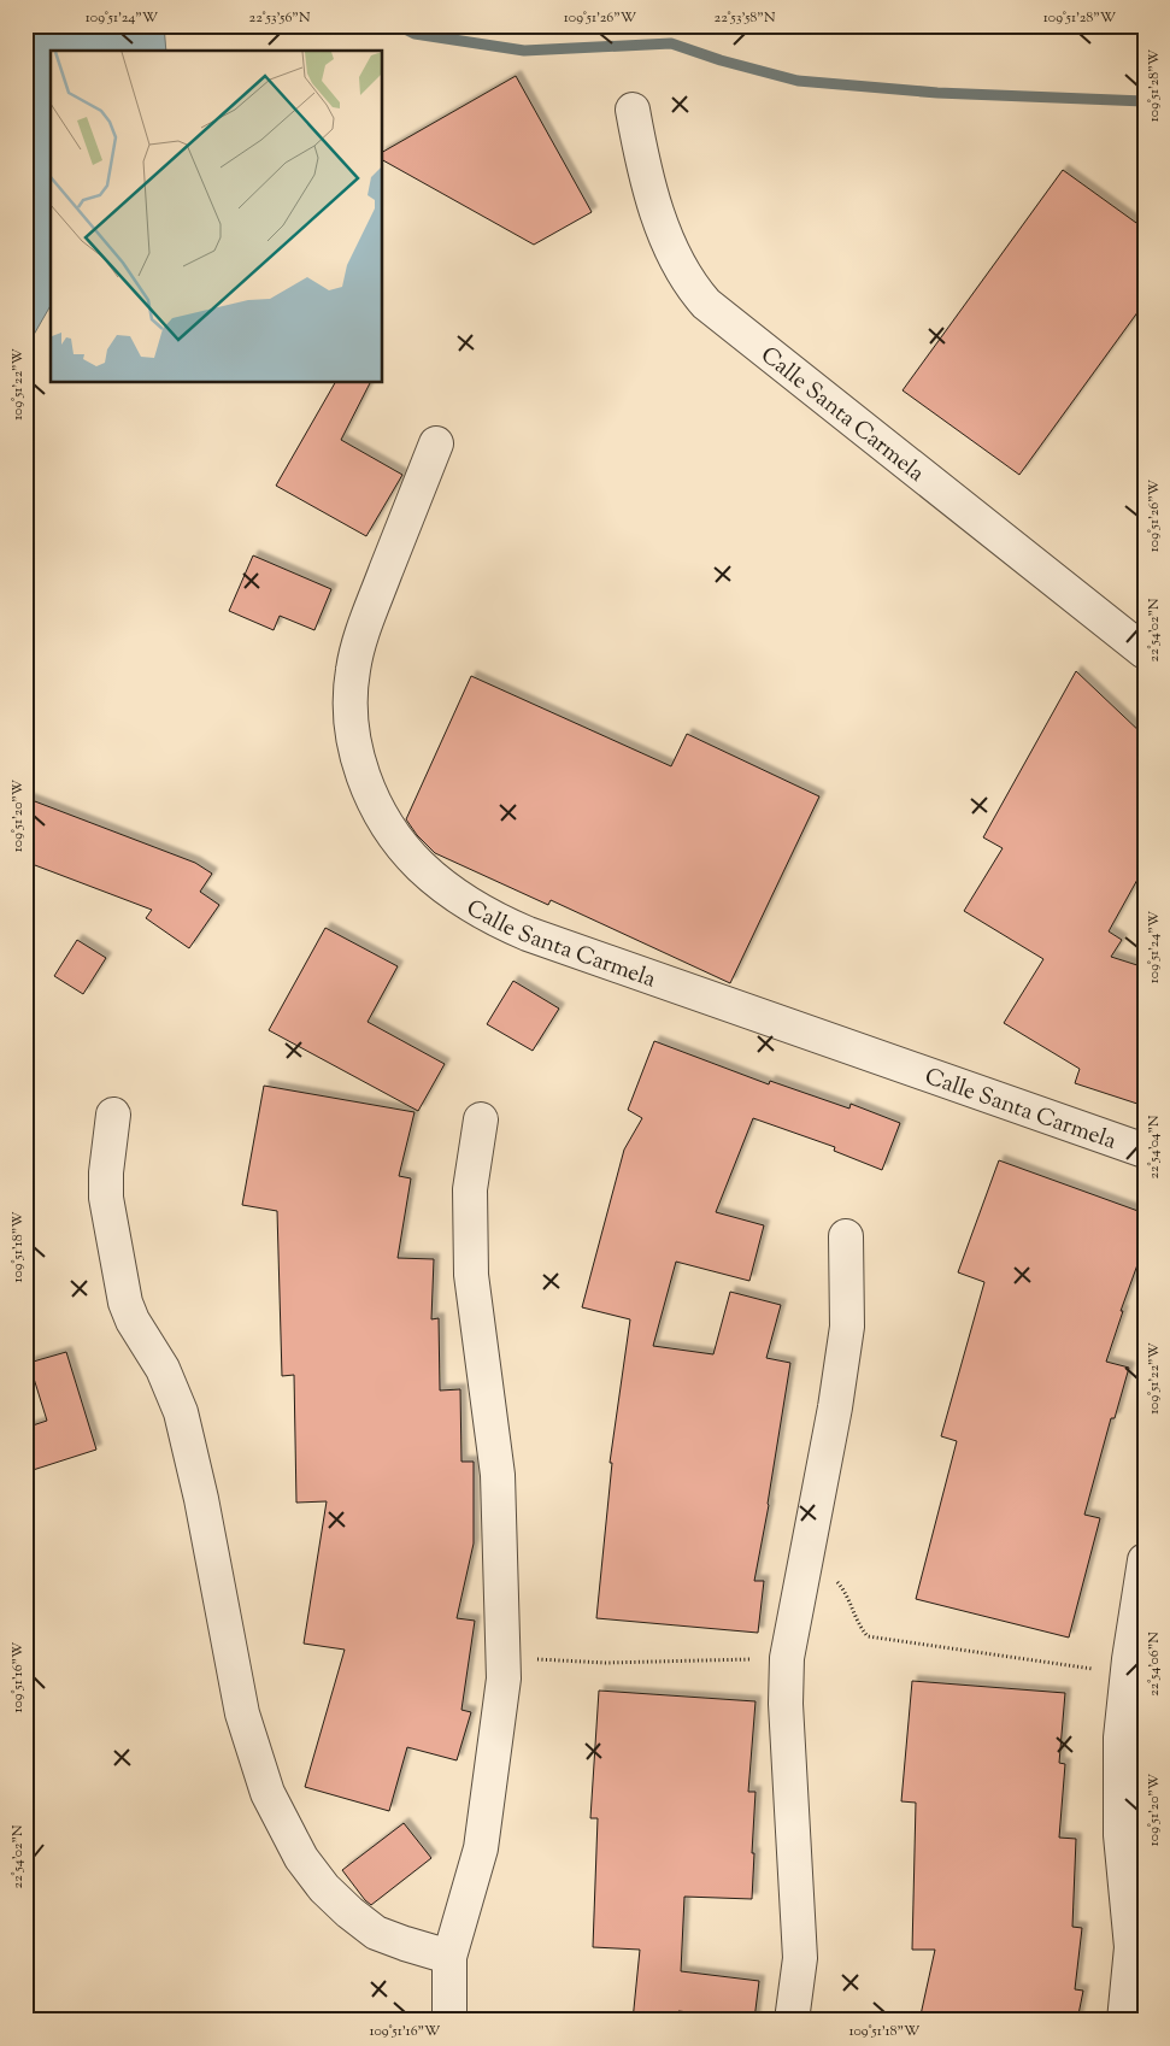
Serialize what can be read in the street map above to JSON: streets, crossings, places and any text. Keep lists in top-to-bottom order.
{
  "streets": {
    "street": ["Calle Santa Carmela"]
  },
  "coordinates": [
    "109°51'24\"W",
    "22°53'56\"N",
    "109°51'26\"W",
    "22°53'58\"N",
    "109°51'28\"W",
    "109°51'22\"W",
    "22°54'02\"N",
    "109°51'20\"W",
    "22°54'04\"N",
    "109°51'18\"W",
    "22°54'06\"N",
    "109°51'16\"W"
  ]
}
